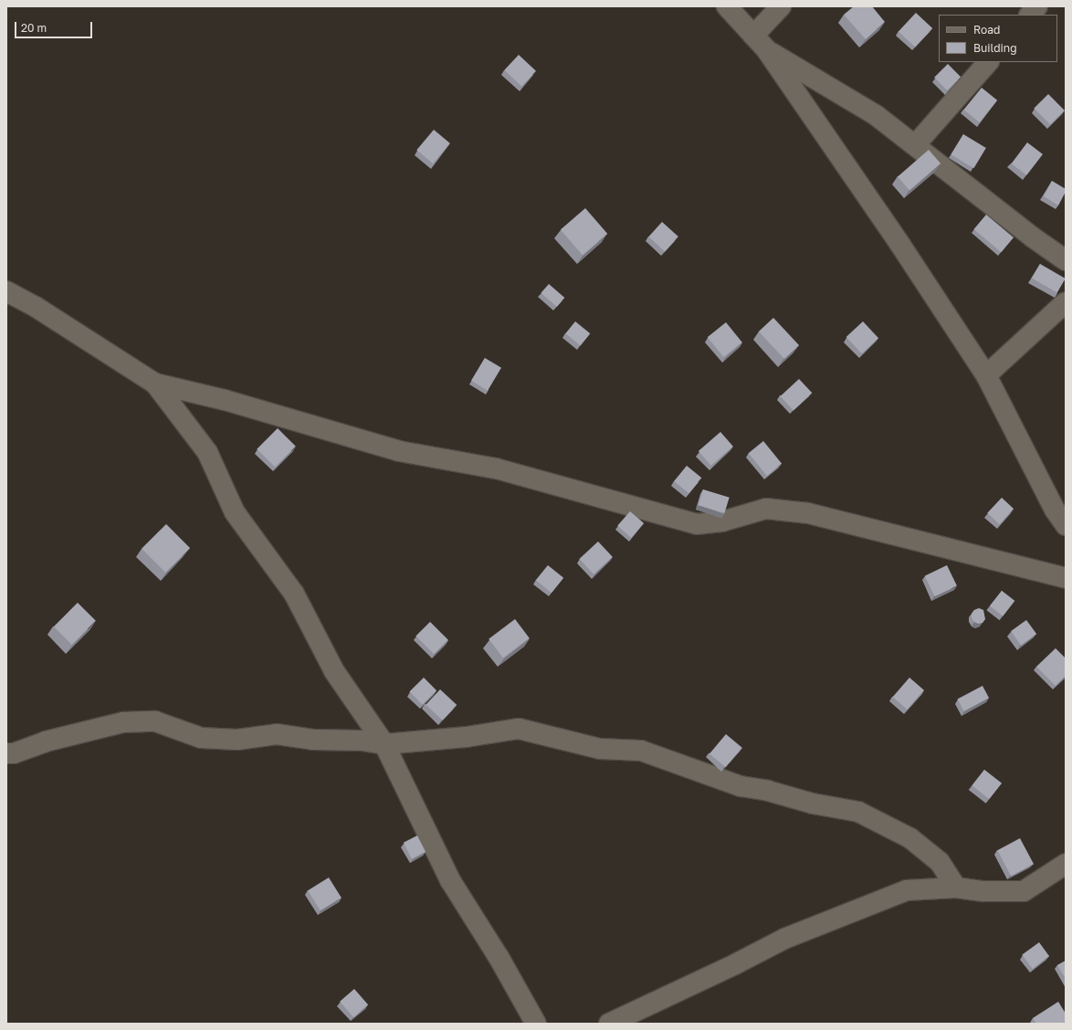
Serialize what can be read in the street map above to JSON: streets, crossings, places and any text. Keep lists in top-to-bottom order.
{
  "legend": ["Road", "Building"],
  "scale_bar": "20 m"
}
